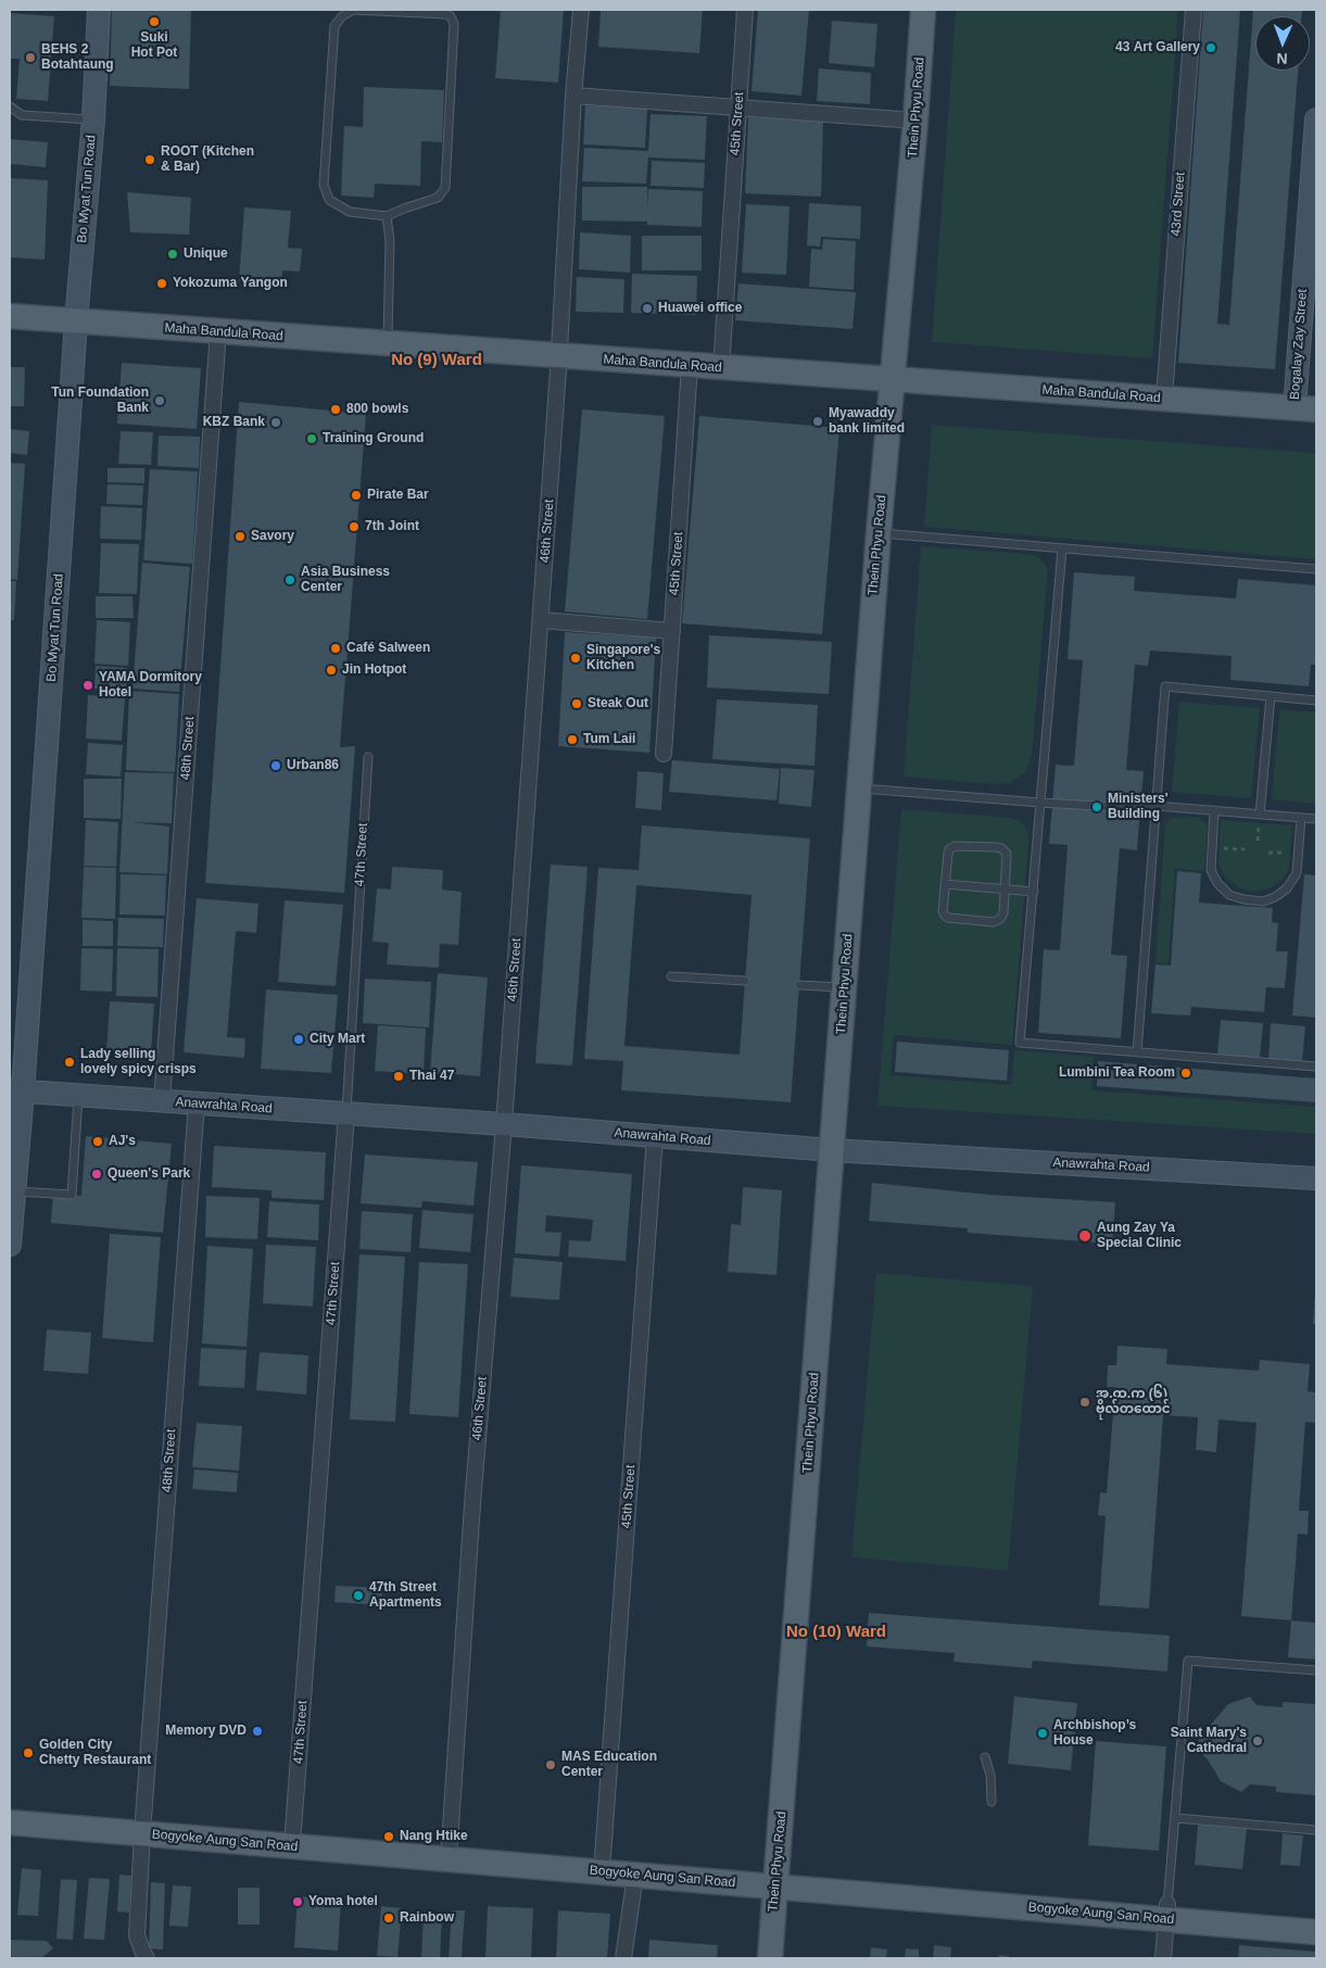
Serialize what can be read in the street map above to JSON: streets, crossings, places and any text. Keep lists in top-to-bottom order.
{
  "streets": {
    "main road": [
      "Thein Phyu Road",
      "Bo Myat Tun Road",
      "Maha Bandula Road",
      "Bogalay Zay Street",
      "Anawrahta Road",
      "Bogyoke Aung San Road"
    ],
    "street": [
      "45th Street",
      "43rd Street",
      "46th Street",
      "48th Street",
      "47th Street"
    ]
  },
  "crossings": [
    ["Thein Phyu Road", "Maha Bandula Road"],
    ["Thein Phyu Road", "Anawrahta Road"],
    ["Thein Phyu Road", "Bogyoke Aung San Road"],
    ["45th Street", "Maha Bandula Road"],
    ["45th Street", "Anawrahta Road"],
    ["45th Street", "Bogyoke Aung San Road"],
    ["Bo Myat Tun Road", "Maha Bandula Road"],
    ["Bo Myat Tun Road", "Anawrahta Road"],
    ["43rd Street", "Maha Bandula Road"],
    ["Maha Bandula Road", "Bogalay Zay Street"],
    ["Maha Bandula Road", "46th Street"],
    ["Maha Bandula Road", "48th Street"],
    ["46th Street", "Anawrahta Road"],
    ["46th Street", "Bogyoke Aung San Road"],
    ["48th Street", "Anawrahta Road"],
    ["48th Street", "Bogyoke Aung San Road"],
    ["47th Street", "Anawrahta Road"],
    ["47th Street", "Bogyoke Aung San Road"]
  ],
  "districts": ["No (9) Ward", "No (10) Ward"],
  "places": [
    "Suki Hot Pot",
    "43 Art Gallery",
    "BEHS 2 Botahtaung",
    "ROOT (Kitchen & Bar)",
    "Unique",
    "Yokozuma Yangon",
    "Huawei office",
    "Tun Foundation Bank",
    "800 bowls",
    "Myawaddy bank limited",
    "KBZ Bank",
    "Training Ground",
    "Pirate Bar",
    "7th Joint",
    "Savory",
    "Asia Business Center",
    "Café Salween",
    "Singapore's Kitchen",
    "Jin Hotpot",
    "YAMA Dormitory Hotel",
    "Steak Out",
    "Tum Laii",
    "Urban86",
    "Ministers' Building",
    "City Mart",
    "Lady selling lovely spicy crisps",
    "Lumbini Tea Room",
    "Thai 47",
    "AJ's",
    "Queen's Park",
    "Aung Zay Ya Special Clinic",
    "အ.ထ.က (၆) ဗိုလ်တထောင်",
    "47th Street Apartments",
    "Memory DVD",
    "Archbishop’s House",
    "Saint Mary's Cathedral",
    "Golden City Chetty Restaurant",
    "MAS Education Center",
    "Nang Htike",
    "Yoma hotel",
    "Rainbow"
  ],
  "north": "bottom"
}
